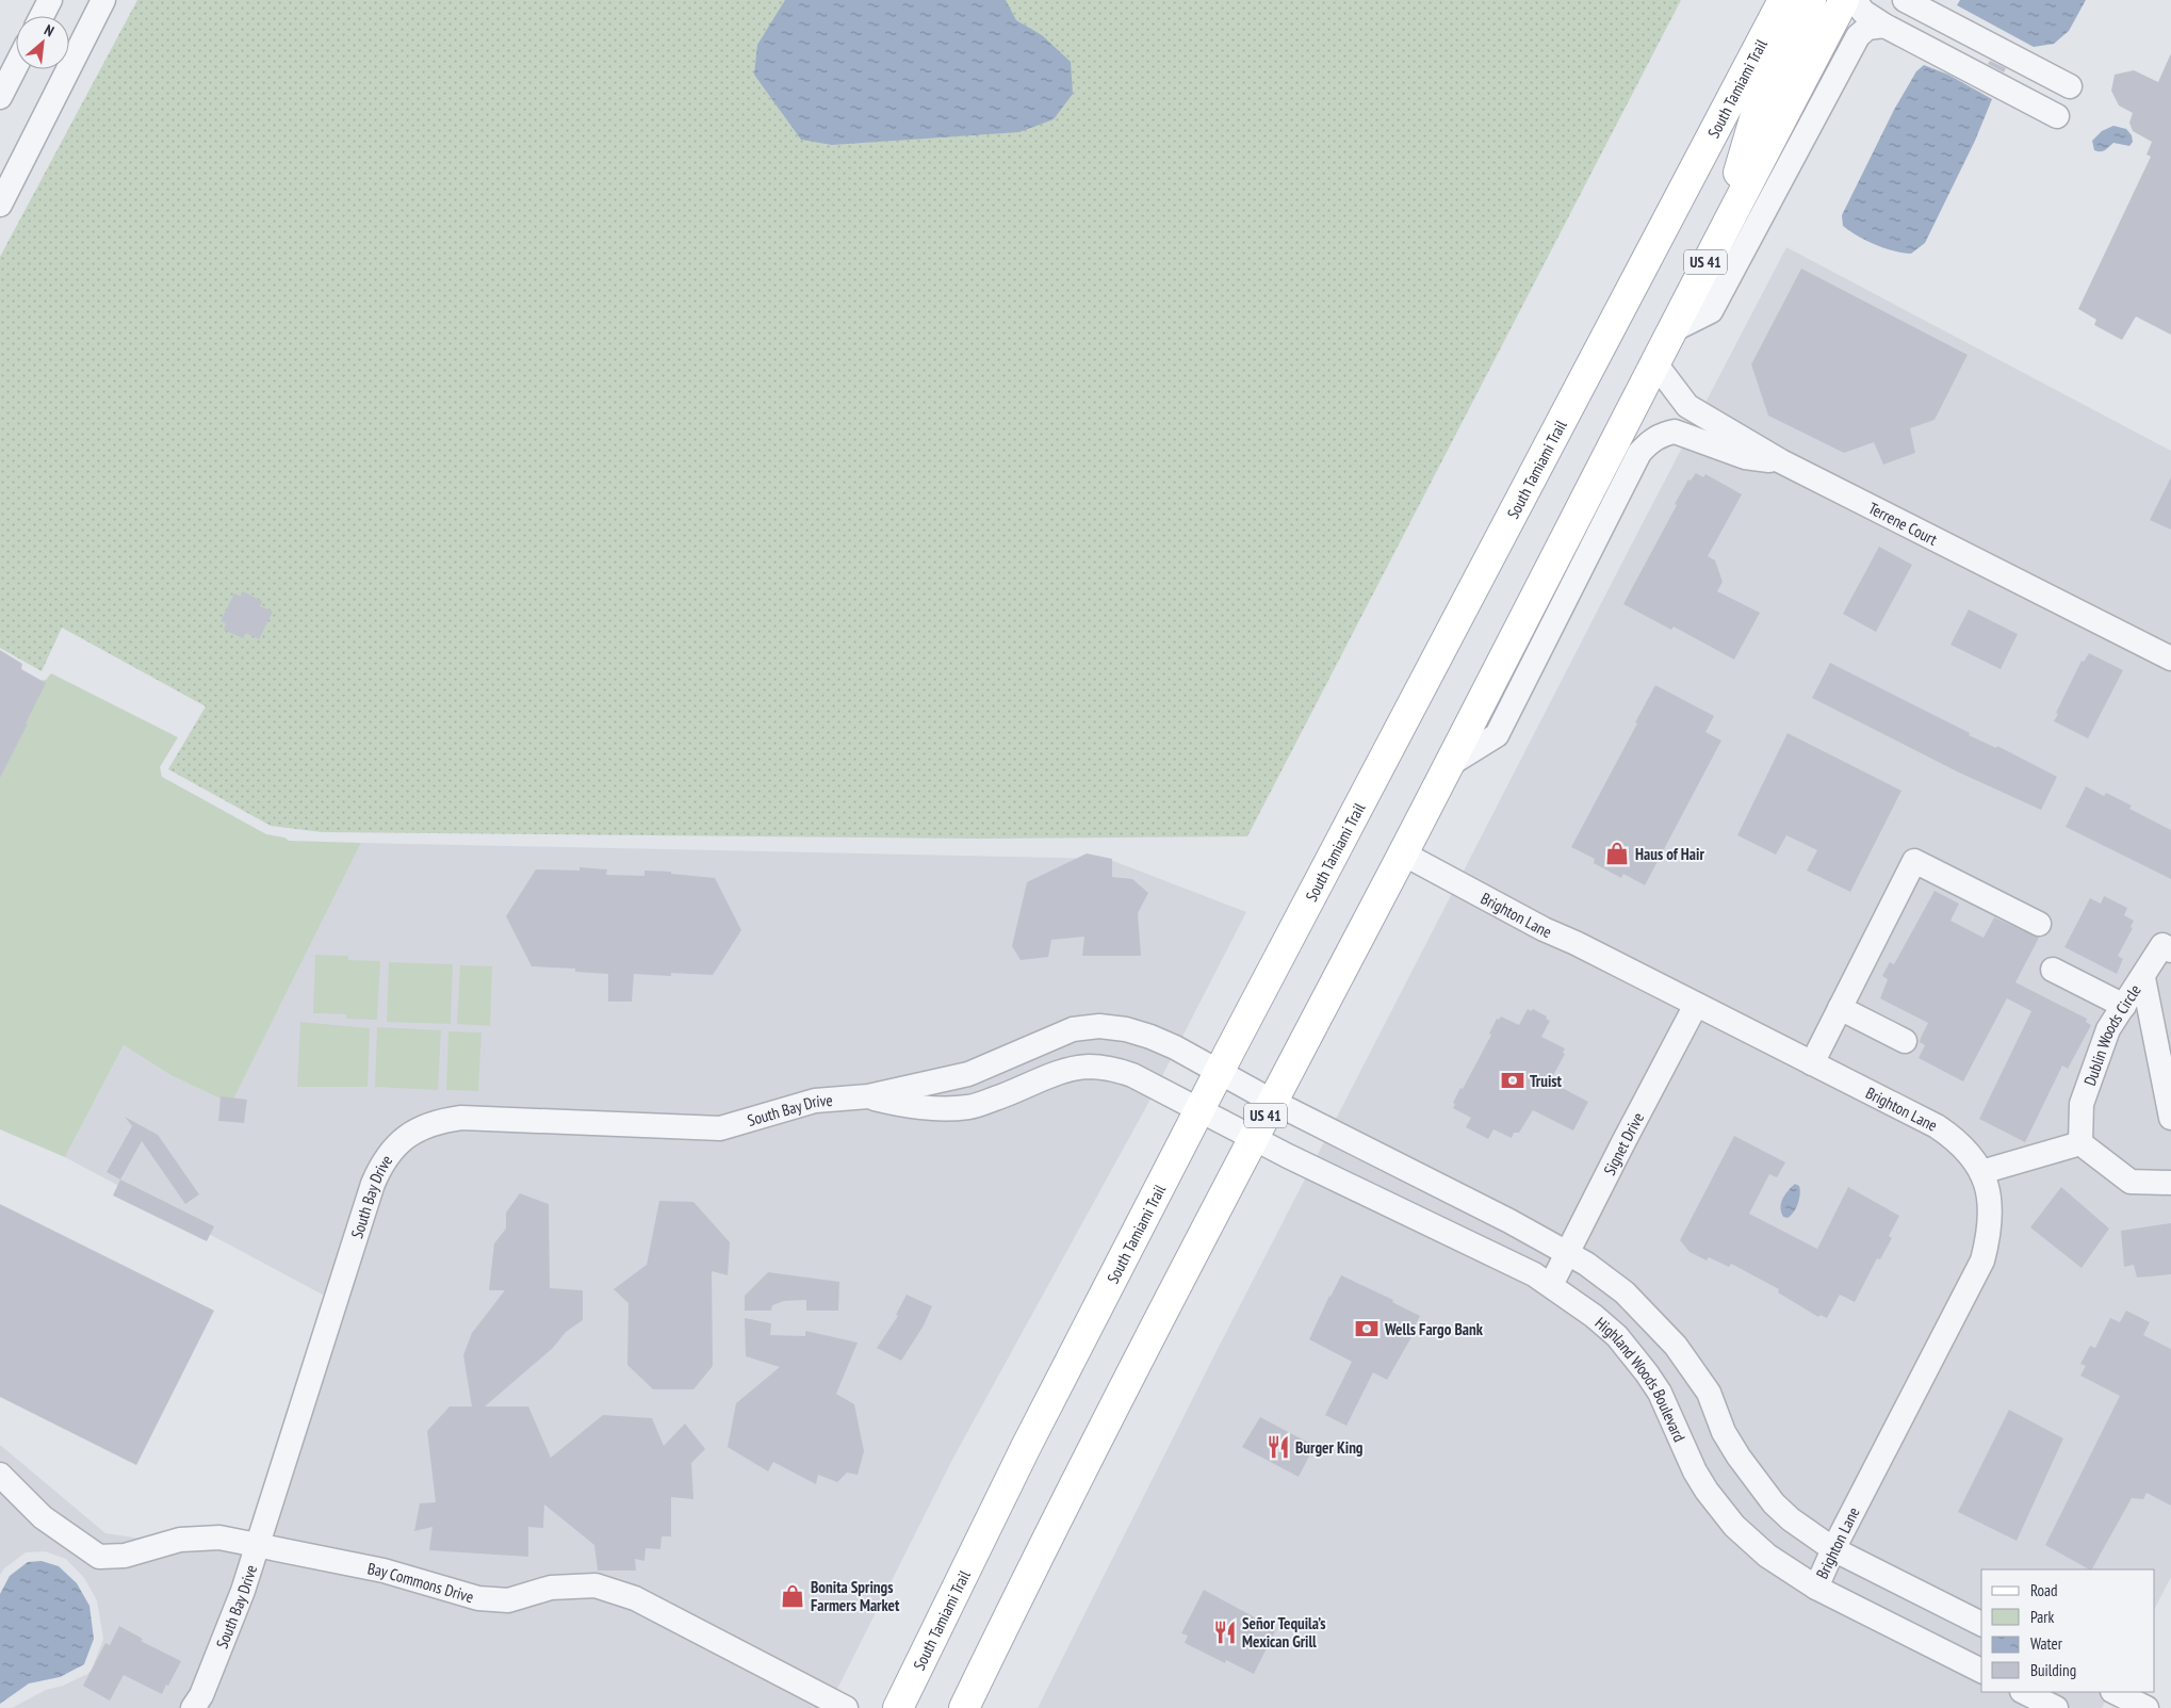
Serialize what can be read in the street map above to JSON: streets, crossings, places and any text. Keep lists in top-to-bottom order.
{
  "streets": {
    "main road": ["South Tamiami Trail", "US 41"],
    "street": [
      "Terrene Court",
      "Brighton Lane",
      "Dublin Woods Circle",
      "South Bay Drive",
      "Signet Drive",
      "Highland Woods Boulevard",
      "Bay Commons Drive"
    ]
  },
  "crossings": [
    ["South Tamiami Trail", "South Bay Drive"],
    ["US 41", "Terrene Court"],
    ["US 41", "Brighton Lane"],
    ["US 41", "South Bay Drive"],
    ["US 41", "Highland Woods Boulevard"],
    ["Brighton Lane", "Signet Drive"],
    ["Brighton Lane", "Highland Woods Boulevard"],
    ["South Bay Drive", "Highland Woods Boulevard"],
    ["South Bay Drive", "Bay Commons Drive"],
    ["Signet Drive", "Highland Woods Boulevard"]
  ],
  "places": {
    "shop": ["Haus of Hair", "Bonita Springs Farmers Market"],
    "bank": ["Truist", "Wells Fargo Bank"],
    "restaurant": ["Burger King", "Señor Tequila’s Mexican Grill"]
  },
  "legend": [
    "Road",
    "Park",
    "Water",
    "Building"
  ],
  "north": "top right"
}
